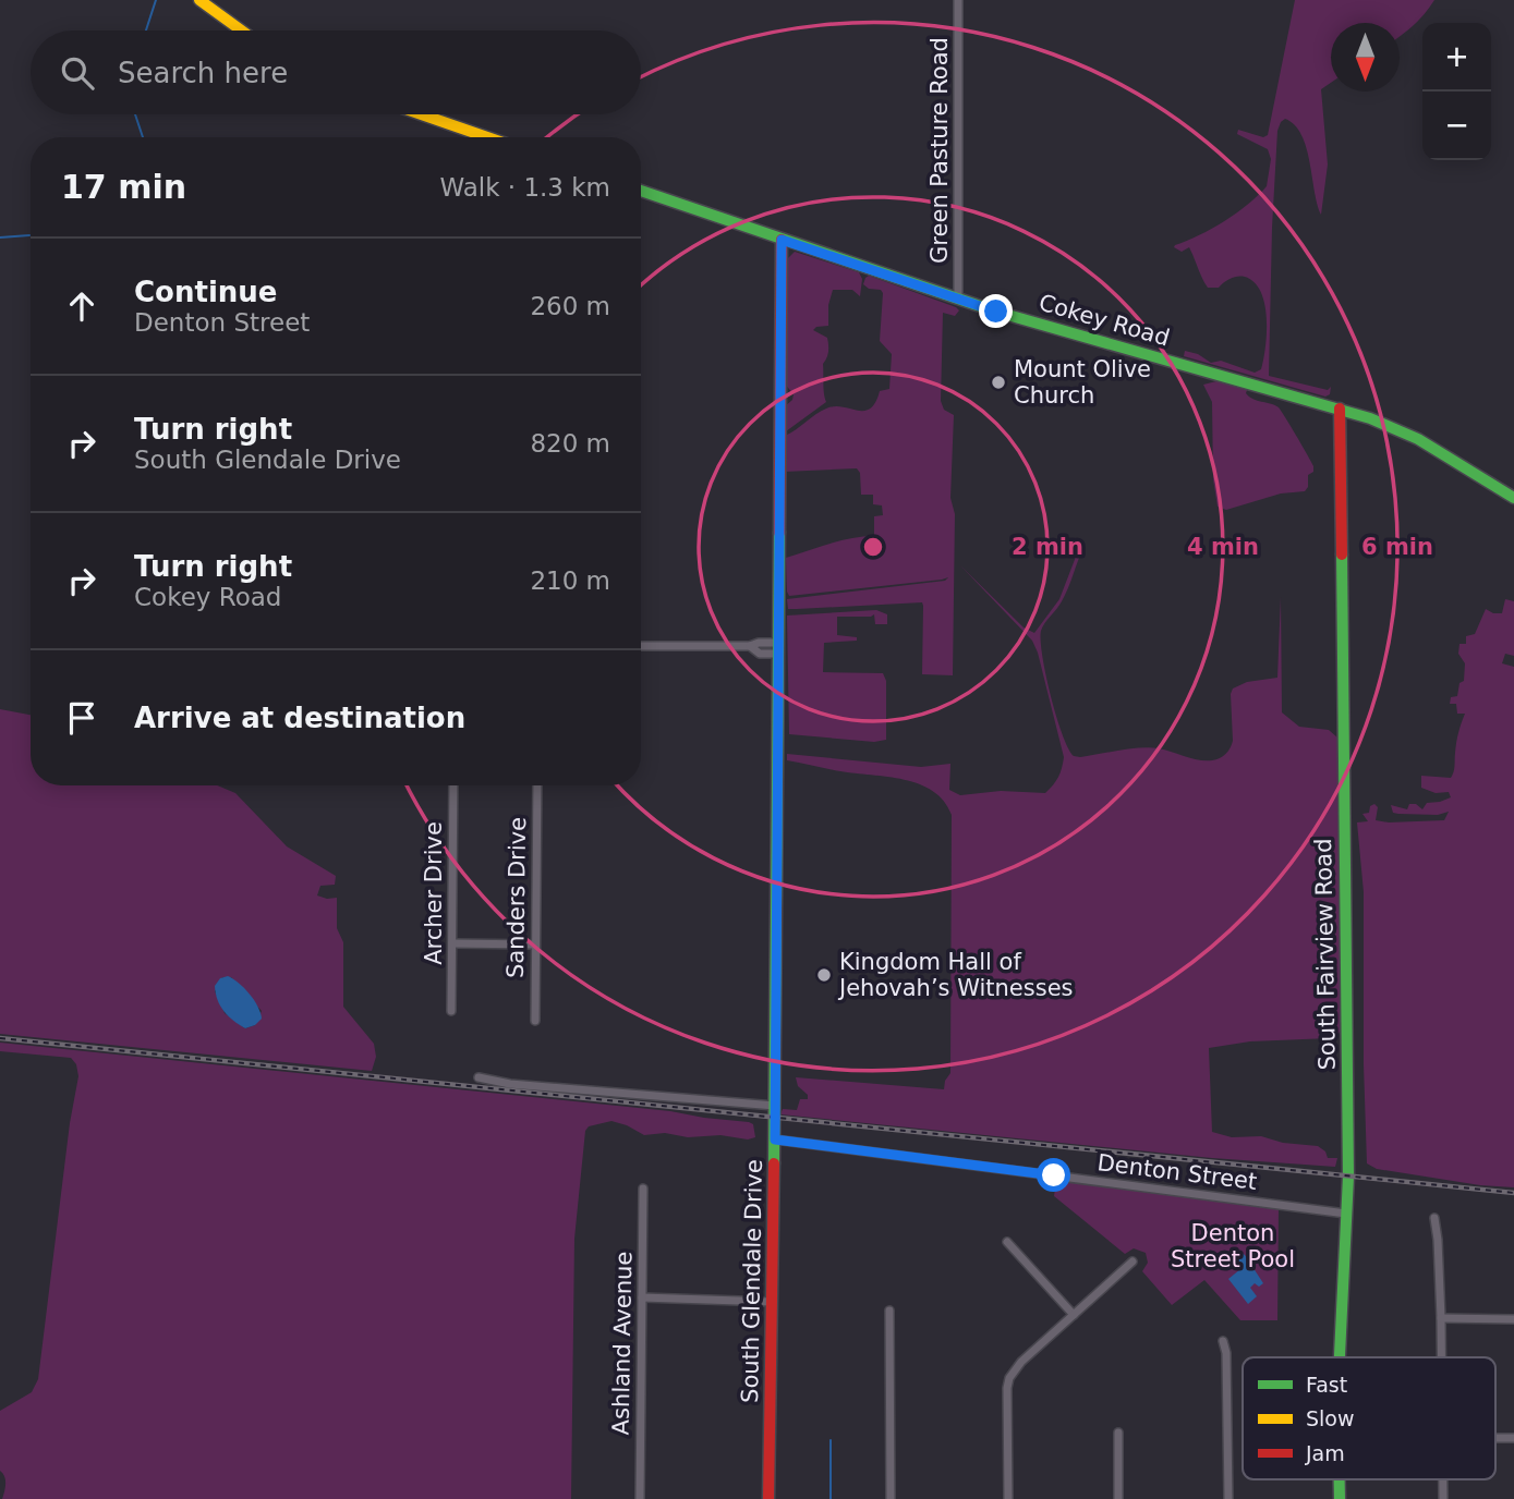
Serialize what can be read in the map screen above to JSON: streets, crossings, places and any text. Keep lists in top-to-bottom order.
{
  "streets": {
    "main road": ["Cokey Road", "South Fairview Road", "South Glendale Drive"],
    "street": [
      "Green Pasture Road",
      "Archer Drive",
      "Sanders Drive",
      "Denton Street",
      "Ashland Avenue"
    ]
  },
  "crossings": [
    ["Green Pasture Road", "Cokey Road"],
    ["Cokey Road", "South Fairview Road"],
    ["Cokey Road", "South Glendale Drive"],
    ["South Fairview Road", "Denton Street"],
    ["Denton Street", "South Glendale Drive"]
  ],
  "parks": ["Denton Street Pool"],
  "places": ["Mount Olive Church", "Kingdom Hall of Jehovah’s Witnesses"],
  "legend": ["Fast", "Slow", "Jam"],
  "north": "bottom",
  "page": {
    "map_buttons": ["+", "−"],
    "search": "Search here",
    "heading": ["17 min", "Walk · 1.3 km"],
    "list": [
      ["Continue", "Denton Street", "260 m"],
      ["Turn right", "South Glendale Drive", "820 m"],
      ["Turn right", "Cokey Road", "210 m"],
      "Arrive at destination"
    ]
  },
  "rings": ["2 min", "4 min", "6 min"]
}
